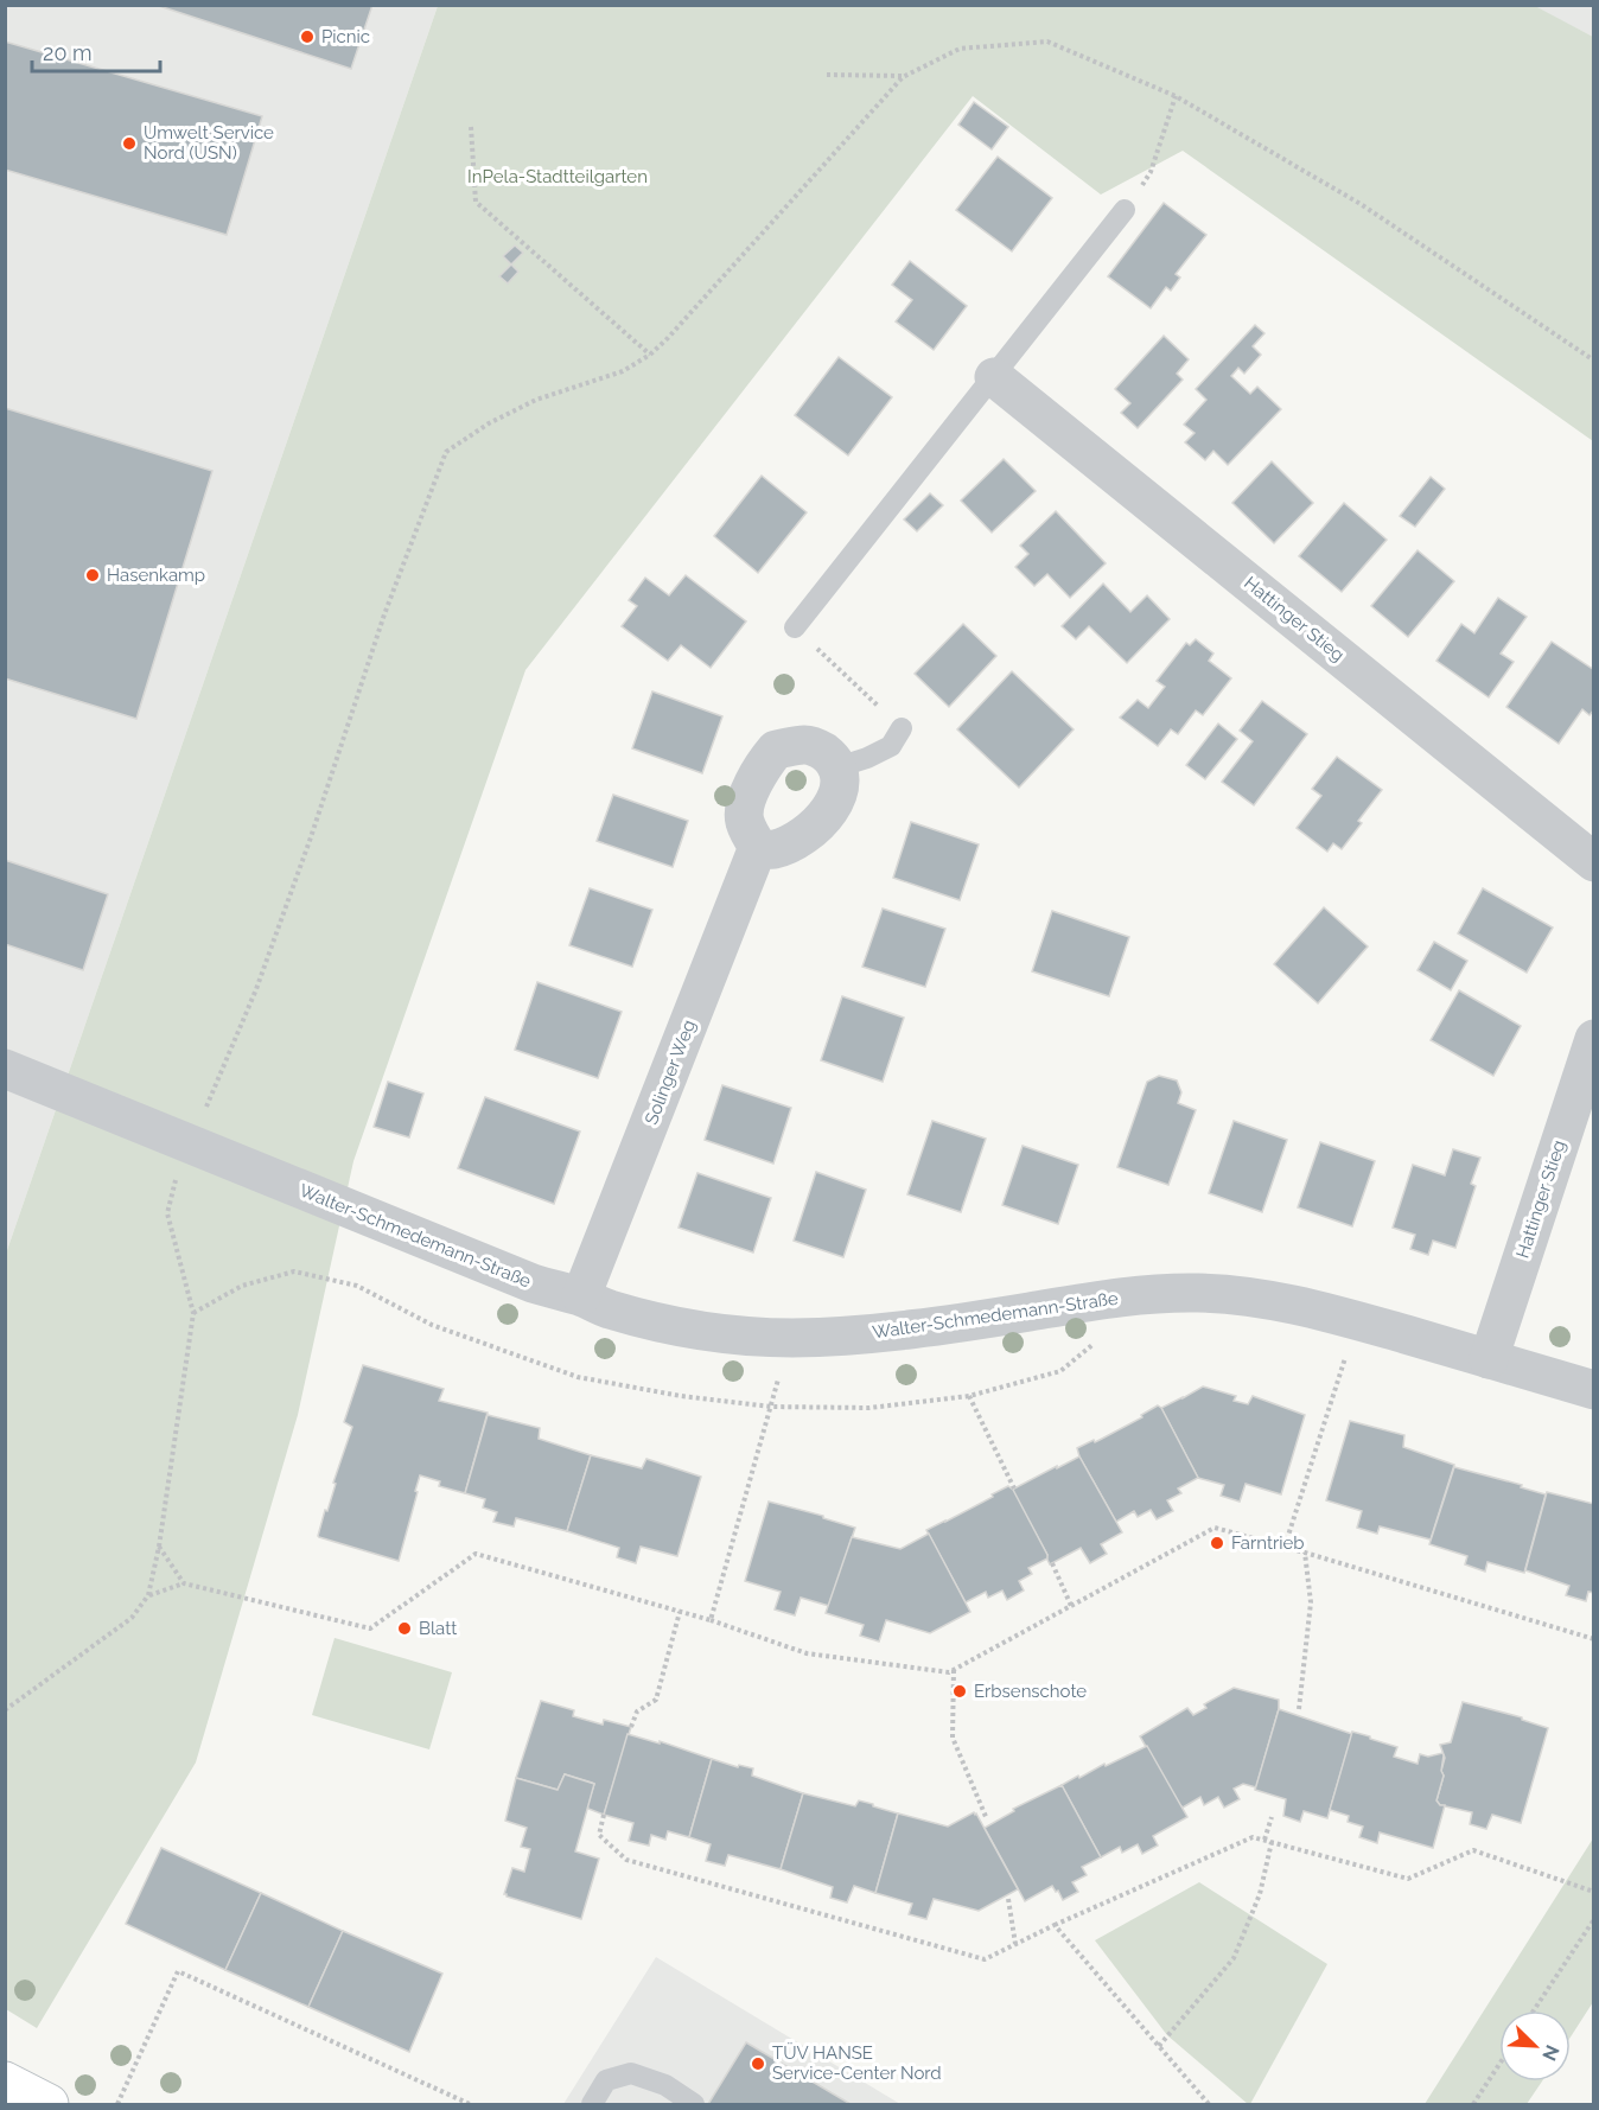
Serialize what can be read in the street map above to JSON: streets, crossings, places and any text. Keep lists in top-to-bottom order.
{
  "streets": {
    "street": ["Hattinger Stieg", "Solinger Weg", "Walter-Schmedemann-Straße"]
  },
  "crossings": [
    ["Hattinger Stieg", "Walter-Schmedemann-Straße"],
    ["Solinger Weg", "Walter-Schmedemann-Straße"]
  ],
  "parks": ["InPela-Stadtteilgarten"],
  "places": [
    "Picnic",
    "Umwelt Service Nord (USN)",
    "Hasenkamp",
    "Farntrieb",
    "Blatt",
    "Erbsenschote",
    "TÜV HANSE Service-Center Nord"
  ],
  "scale_bar": "20 m",
  "north": "bottom right"
}
